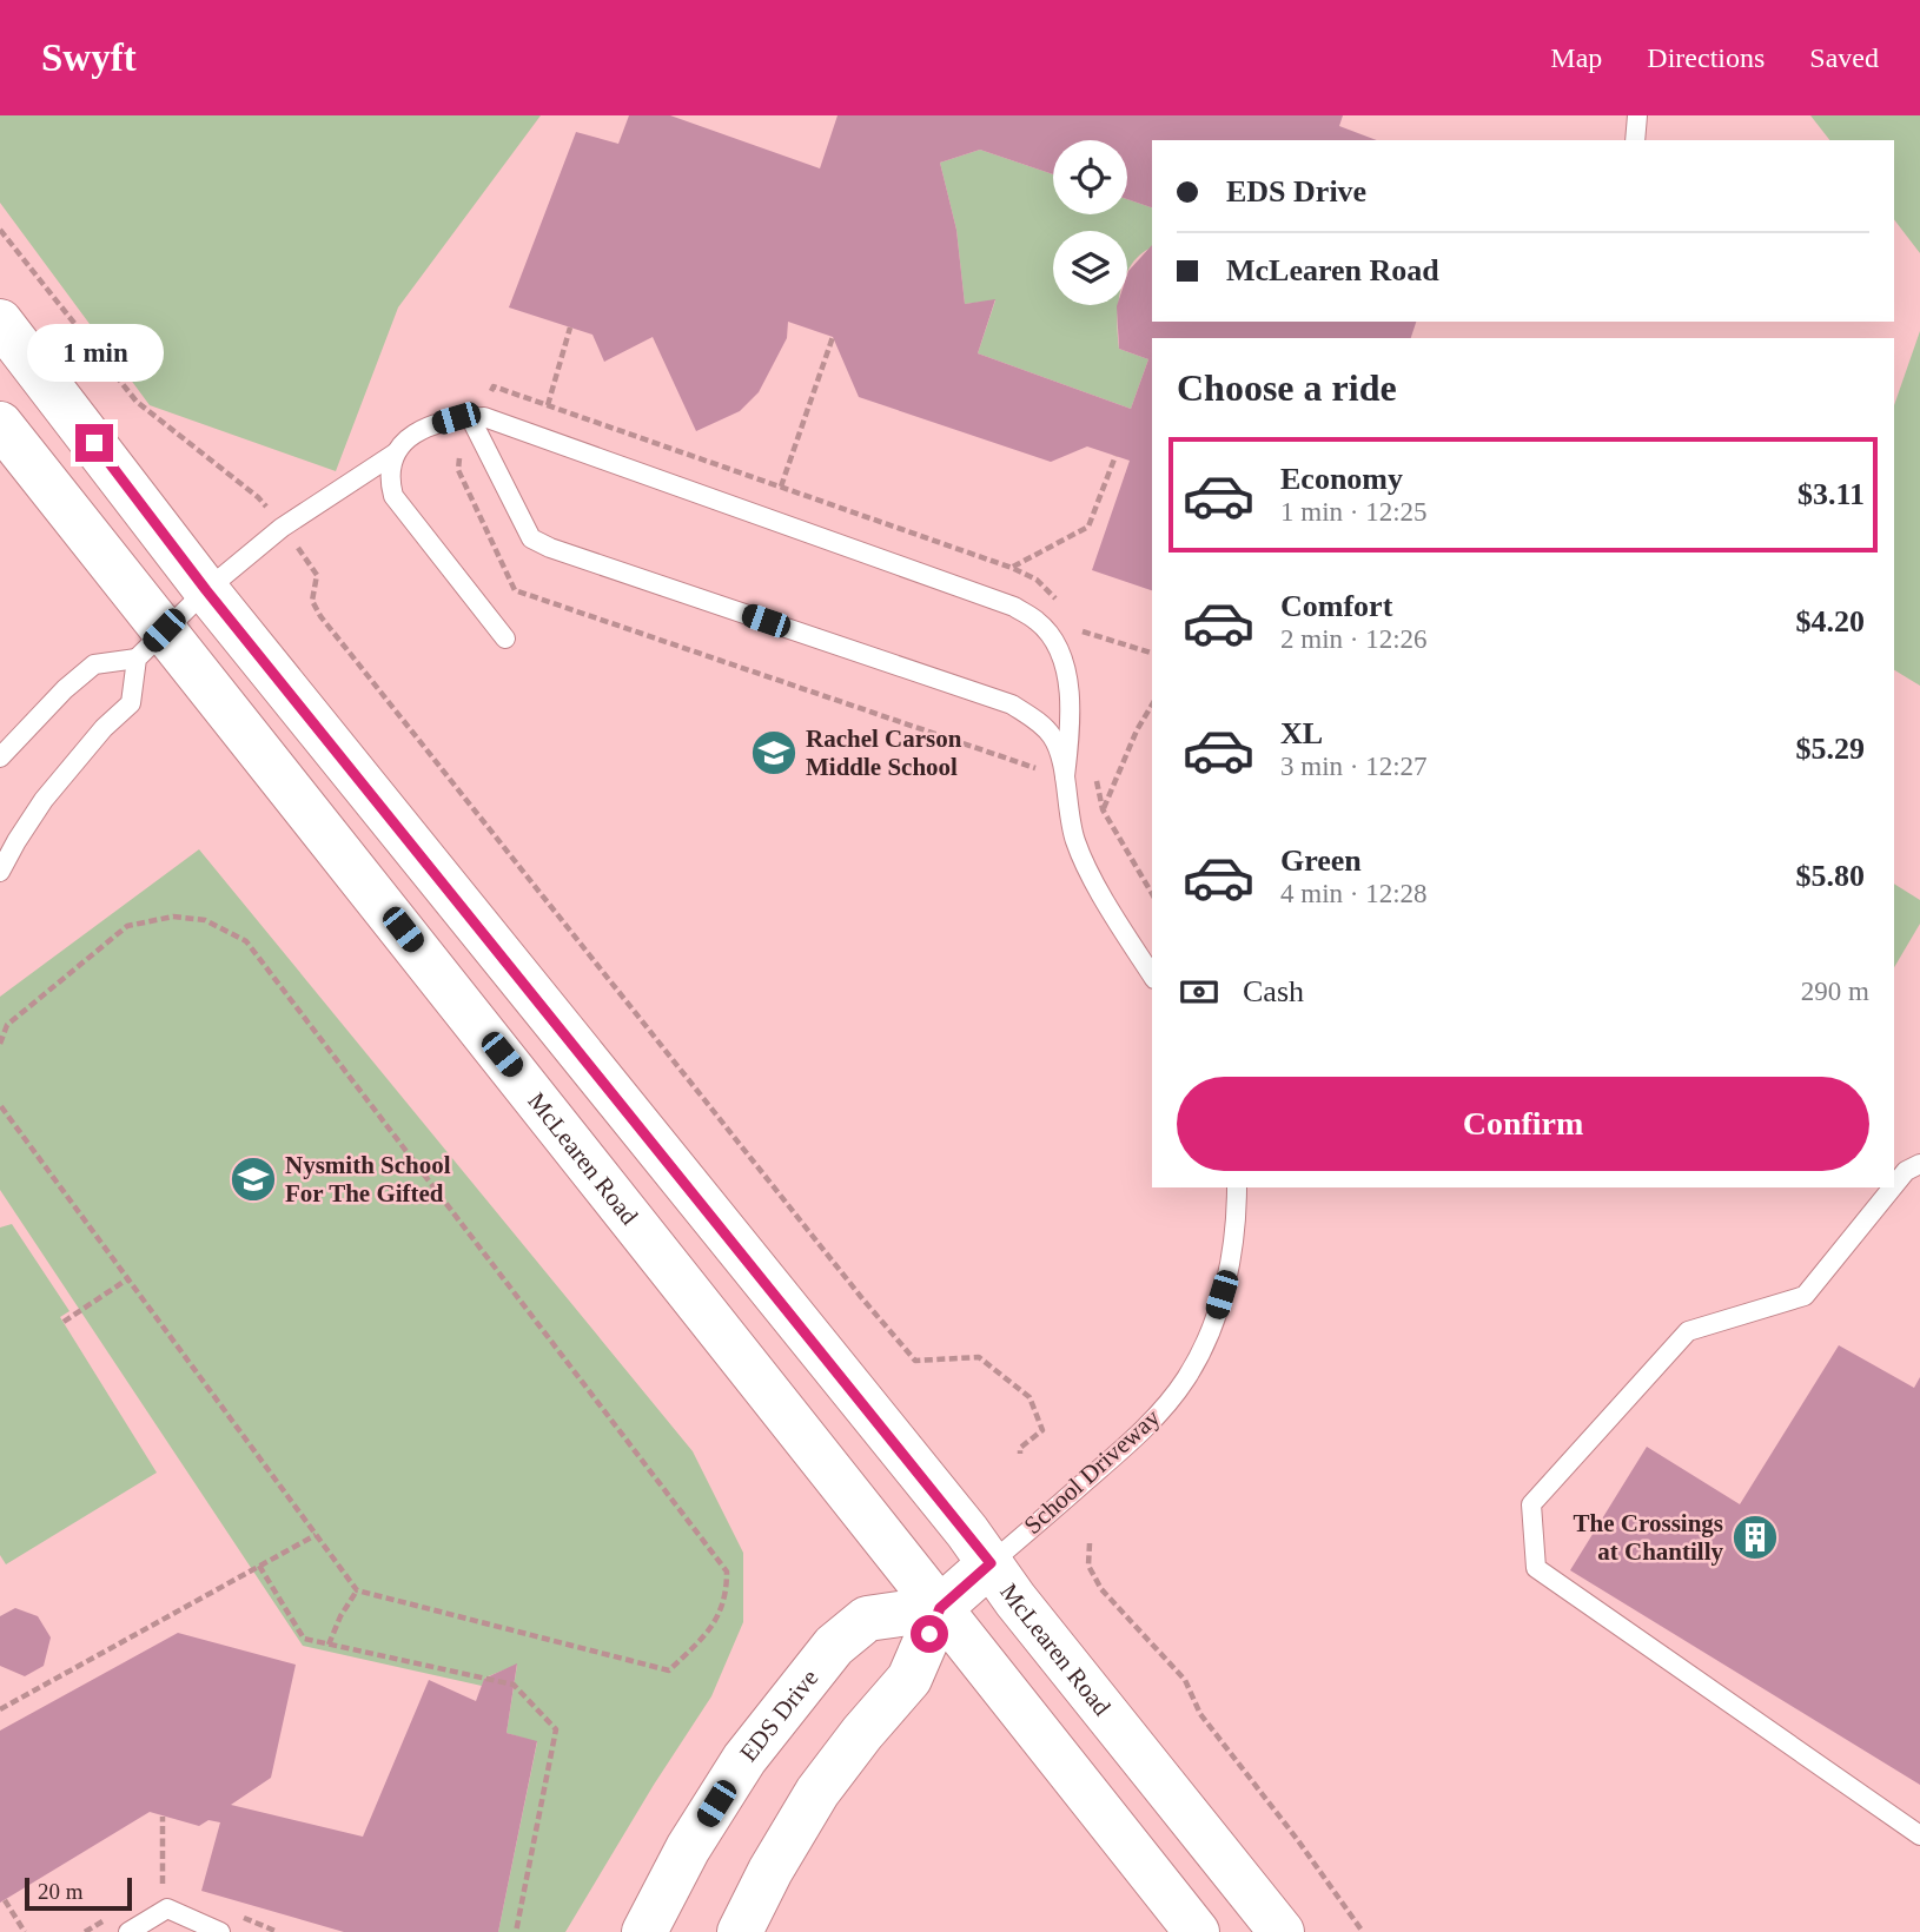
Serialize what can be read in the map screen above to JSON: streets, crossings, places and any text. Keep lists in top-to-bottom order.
{
  "streets": {
    "main road": ["McLearen Road", "EDS Drive"],
    "lane": ["School Driveway"]
  },
  "crossings": [
    ["McLearen Road", "School Driveway"],
    ["McLearen Road", "EDS Drive"]
  ],
  "places": {
    "school or university": ["Rachel Carson Middle School", "Nysmith School For The Gifted"],
    "building": ["The Crossings at Chantilly"]
  },
  "scale_bar": "20 m",
  "page": {
    "header": "Swyft",
    "nav": ["Map", "Directions", "Saved"],
    "banner": ["EDS Drive", "McLearen Road"],
    "bubble": "1 min",
    "heading": "Choose a ride",
    "list": [
      {
        "name": "Economy",
        "note": "1 min · 12:25",
        "value": "$3.11"
      },
      {
        "name": "Comfort",
        "note": "2 min · 12:26",
        "value": "$4.20"
      },
      {
        "name": "XL",
        "note": "3 min · 12:27",
        "value": "$5.29"
      },
      {
        "name": "Green",
        "note": "4 min · 12:28",
        "value": "$5.80"
      }
    ],
    "pay": ["Cash", "290 m"],
    "buttons": "Confirm",
    "scale": "20 m"
  }
}
